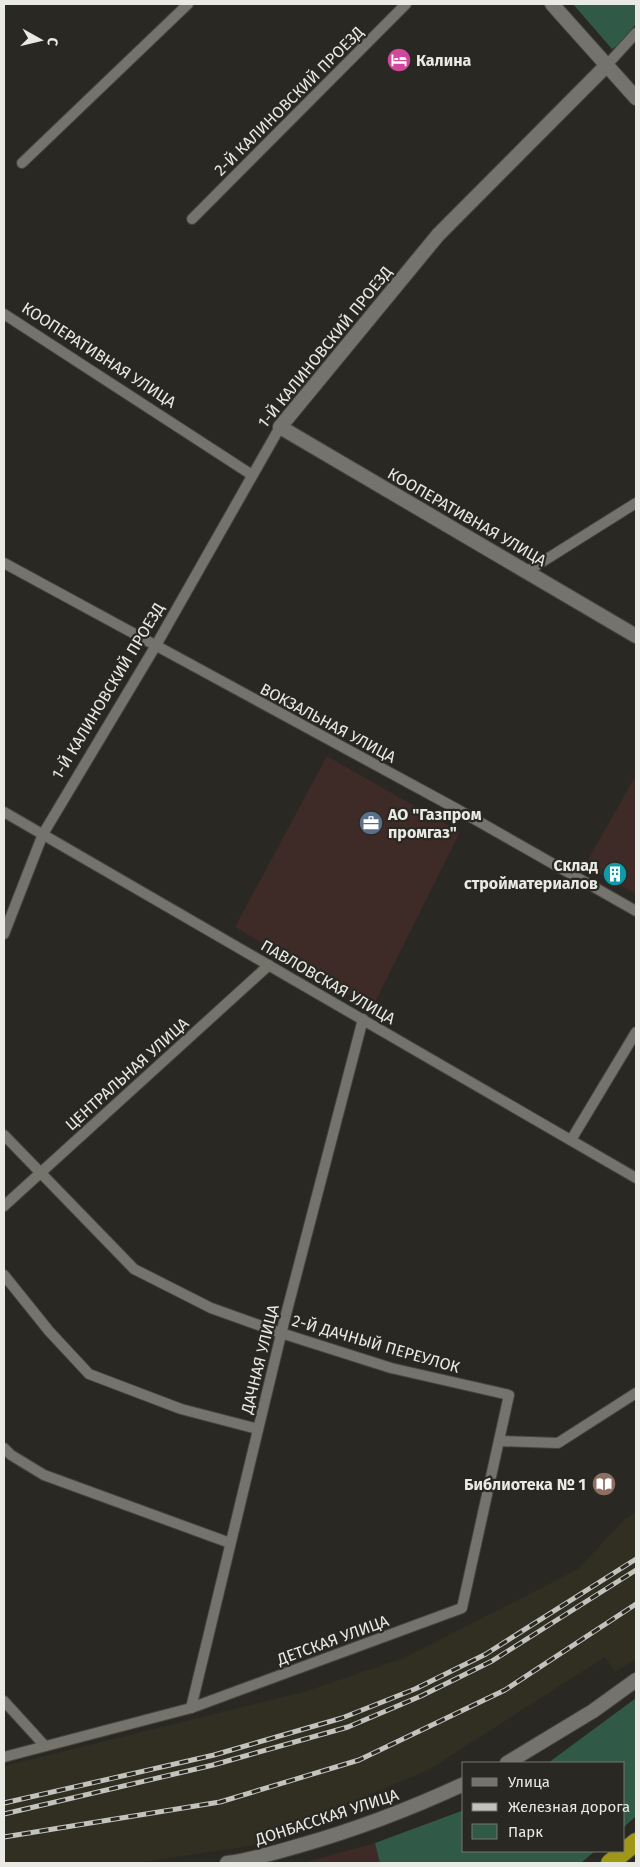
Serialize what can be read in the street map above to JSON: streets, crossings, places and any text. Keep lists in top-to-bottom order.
{
  "streets": {
    "street": [
      "2-Й КАЛИНОВСКИЙ ПРОЕЗД",
      "1-Й КАЛИНОВСКИЙ ПРОЕЗД",
      "КООПЕРАТИВНАЯ УЛИЦА",
      "ВОКЗАЛЬНАЯ УЛИЦА",
      "ПАВЛОВСКАЯ УЛИЦА",
      "ЦЕНТРАЛЬНАЯ УЛИЦА",
      "2-Й ДАЧНЫЙ ПЕРЕУЛОК",
      "ДАЧНАЯ УЛИЦА",
      "ДЕТСКАЯ УЛИЦА",
      "ДОНБАССКАЯ УЛИЦА"
    ]
  },
  "crossings": [
    ["1-Й КАЛИНОВСКИЙ ПРОЕЗД", "КООПЕРАТИВНАЯ УЛИЦА"],
    ["1-Й КАЛИНОВСКИЙ ПРОЕЗД", "ВОКЗАЛЬНАЯ УЛИЦА"],
    ["1-Й КАЛИНОВСКИЙ ПРОЕЗД", "ПАВЛОВСКАЯ УЛИЦА"],
    ["ПАВЛОВСКАЯ УЛИЦА", "ЦЕНТРАЛЬНАЯ УЛИЦА"],
    ["ПАВЛОВСКАЯ УЛИЦА", "ДАЧНАЯ УЛИЦА"],
    ["ЦЕНТРАЛЬНАЯ УЛИЦА", "2-Й ДАЧНЫЙ ПЕРЕУЛОК"],
    ["2-Й ДАЧНЫЙ ПЕРЕУЛОК", "ДАЧНАЯ УЛИЦА"],
    ["2-Й ДАЧНЫЙ ПЕРЕУЛОК", "ДЕТСКАЯ УЛИЦА"],
    ["ДАЧНАЯ УЛИЦА", "ДЕТСКАЯ УЛИЦА"]
  ],
  "places": {
    "hotel": ["Калина"],
    "office": ["АО \"Газпром промгаз\""],
    "building": ["Склад стройматериалов"],
    "library": ["Библиотека № 1"]
  },
  "legend": ["Улица", "Железная дорога", "Парк"],
  "north": "right"
}
